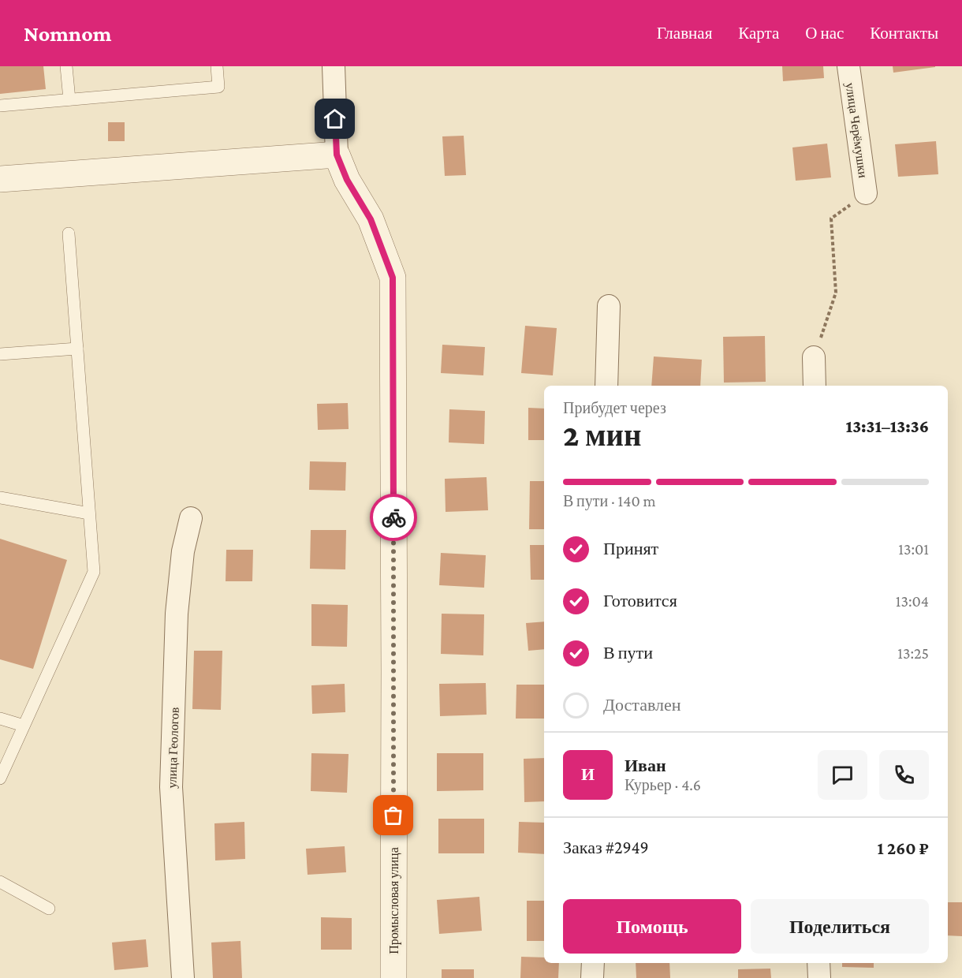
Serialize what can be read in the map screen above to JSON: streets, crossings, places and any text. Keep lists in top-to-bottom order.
{
  "streets": {
    "street": ["улица Черёмушки", "улица Геологов", "Промысловая улица"]
  },
  "page": {
    "header": "Nomnom",
    "nav": [
      "Главная",
      "Карта",
      "О нас",
      "Контакты"
    ],
    "heading": ["2 мин", "Прибудет через", "13:31–13:36"],
    "panel": [
      "Иван",
      "Курьер · 4.6",
      "Заказ #2949",
      "1 260 ₽"
    ],
    "bar": "В пути · 140 m",
    "list": [
      ["Принят", "13:01"],
      ["Готовится", "13:04"],
      ["В пути", "13:25"],
      "Доставлен"
    ],
    "round": "И",
    "buttons": ["Помощь", "Поделиться"]
  }
}
